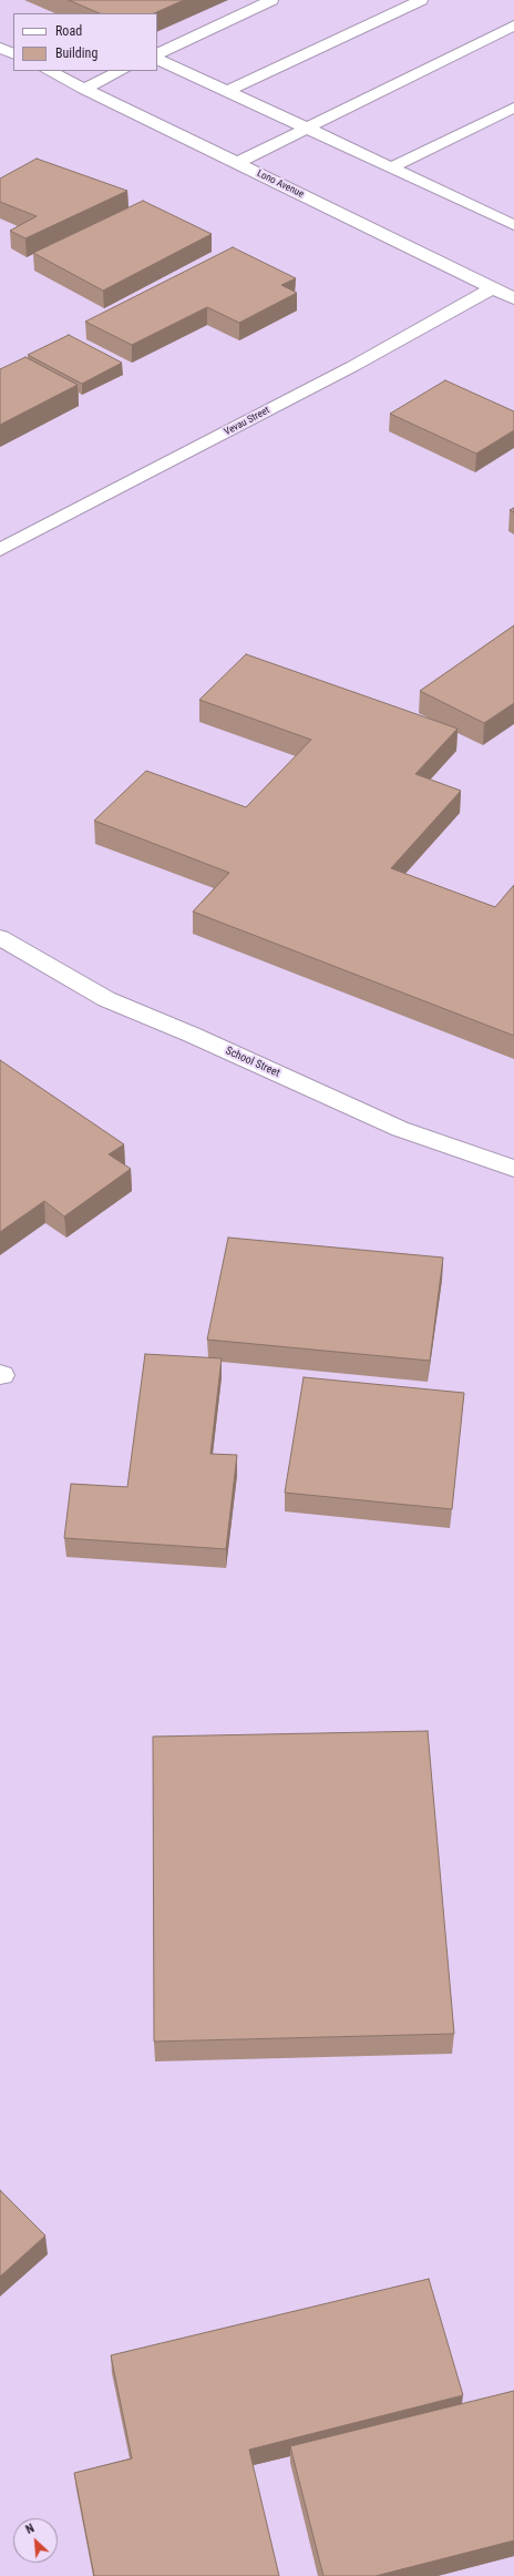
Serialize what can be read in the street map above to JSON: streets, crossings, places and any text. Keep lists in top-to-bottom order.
{
  "streets": {
    "street": ["Lono Avenue", "Vevau Street", "School Street"]
  },
  "crossings": [
    ["Lono Avenue", "Vevau Street"]
  ],
  "legend": ["Road", "Building"],
  "north": "top left"
}
